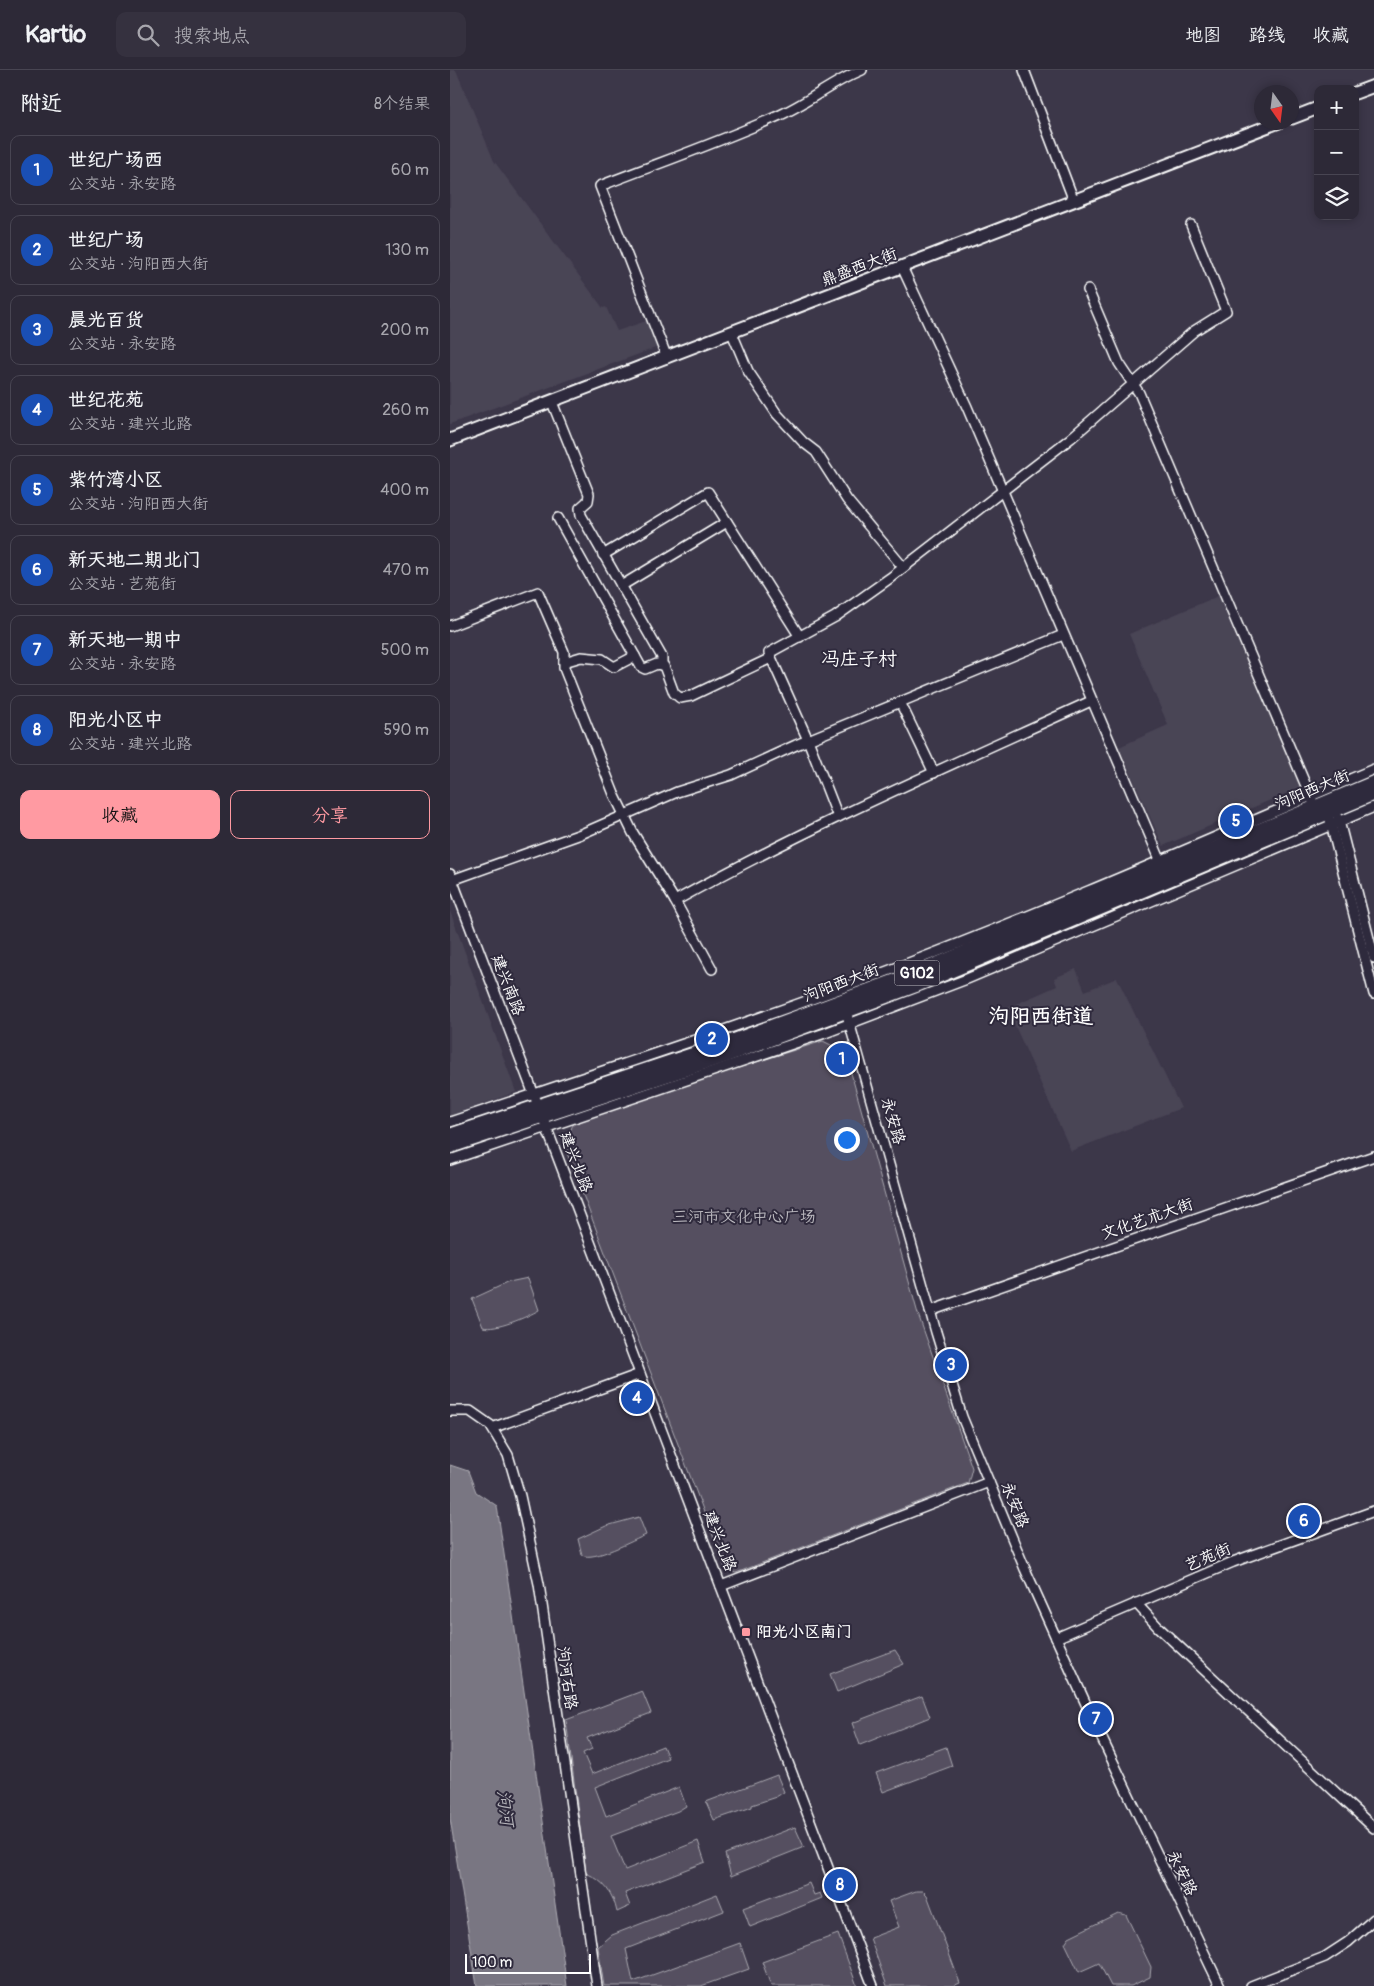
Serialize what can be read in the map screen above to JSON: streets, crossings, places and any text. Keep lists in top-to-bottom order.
{
  "streets": {
    "highway": ["泃阳西大街", "G102"],
    "main road": ["鼎盛西大街"],
    "street": [
      "建兴南路",
      "永安路",
      "建兴北路",
      "文化艺术大街",
      "艺苑街",
      "泃河右路"
    ]
  },
  "crossings": [
    ["泃阳西大街", "建兴南路"],
    ["泃阳西大街", "永安路"],
    ["泃阳西大街", "建兴北路"],
    ["建兴南路", "建兴北路"],
    ["永安路", "文化艺术大街"],
    ["永安路", "艺苑街"]
  ],
  "districts": ["冯庄子村", "泃阳西街道"],
  "water": ["泃河"],
  "parks": ["三河市文化中心广场"],
  "places": {
    "transit": ["阳光小区南门"]
  },
  "scale_bar": "100 m",
  "north": "bottom",
  "page": {
    "header": "Kartio",
    "search": "搜索地点",
    "nav": ["地图", "路线", "收藏"],
    "heading": ["附近", "8个结果"],
    "map_buttons": ["+", "−"],
    "list": [
      {
        "mark": "1",
        "name": "世纪广场西",
        "note": "公交站 · 永安路",
        "value": "60 m"
      },
      {
        "mark": "2",
        "name": "世纪广场",
        "note": "公交站 · 泃阳西大街",
        "value": "130 m"
      },
      {
        "mark": "3",
        "name": "晨光百货",
        "note": "公交站 · 永安路",
        "value": "200 m"
      },
      {
        "mark": "4",
        "name": "世纪花苑",
        "note": "公交站 · 建兴北路",
        "value": "260 m"
      },
      {
        "mark": "5",
        "name": "紫竹湾小区",
        "note": "公交站 · 泃阳西大街",
        "value": "400 m"
      },
      {
        "mark": "6",
        "name": "新天地二期北门",
        "note": "公交站 · 艺苑街",
        "value": "470 m"
      },
      {
        "mark": "7",
        "name": "新天地一期中",
        "note": "公交站 · 永安路",
        "value": "500 m"
      },
      {
        "mark": "8",
        "name": "阳光小区中",
        "note": "公交站 · 建兴北路",
        "value": "590 m"
      }
    ],
    "buttons": ["收藏", "分享"],
    "pins": [
      "5",
      "2",
      "1",
      "3",
      "4",
      "6",
      "7",
      "8"
    ],
    "scale": "100 m"
  }
}
